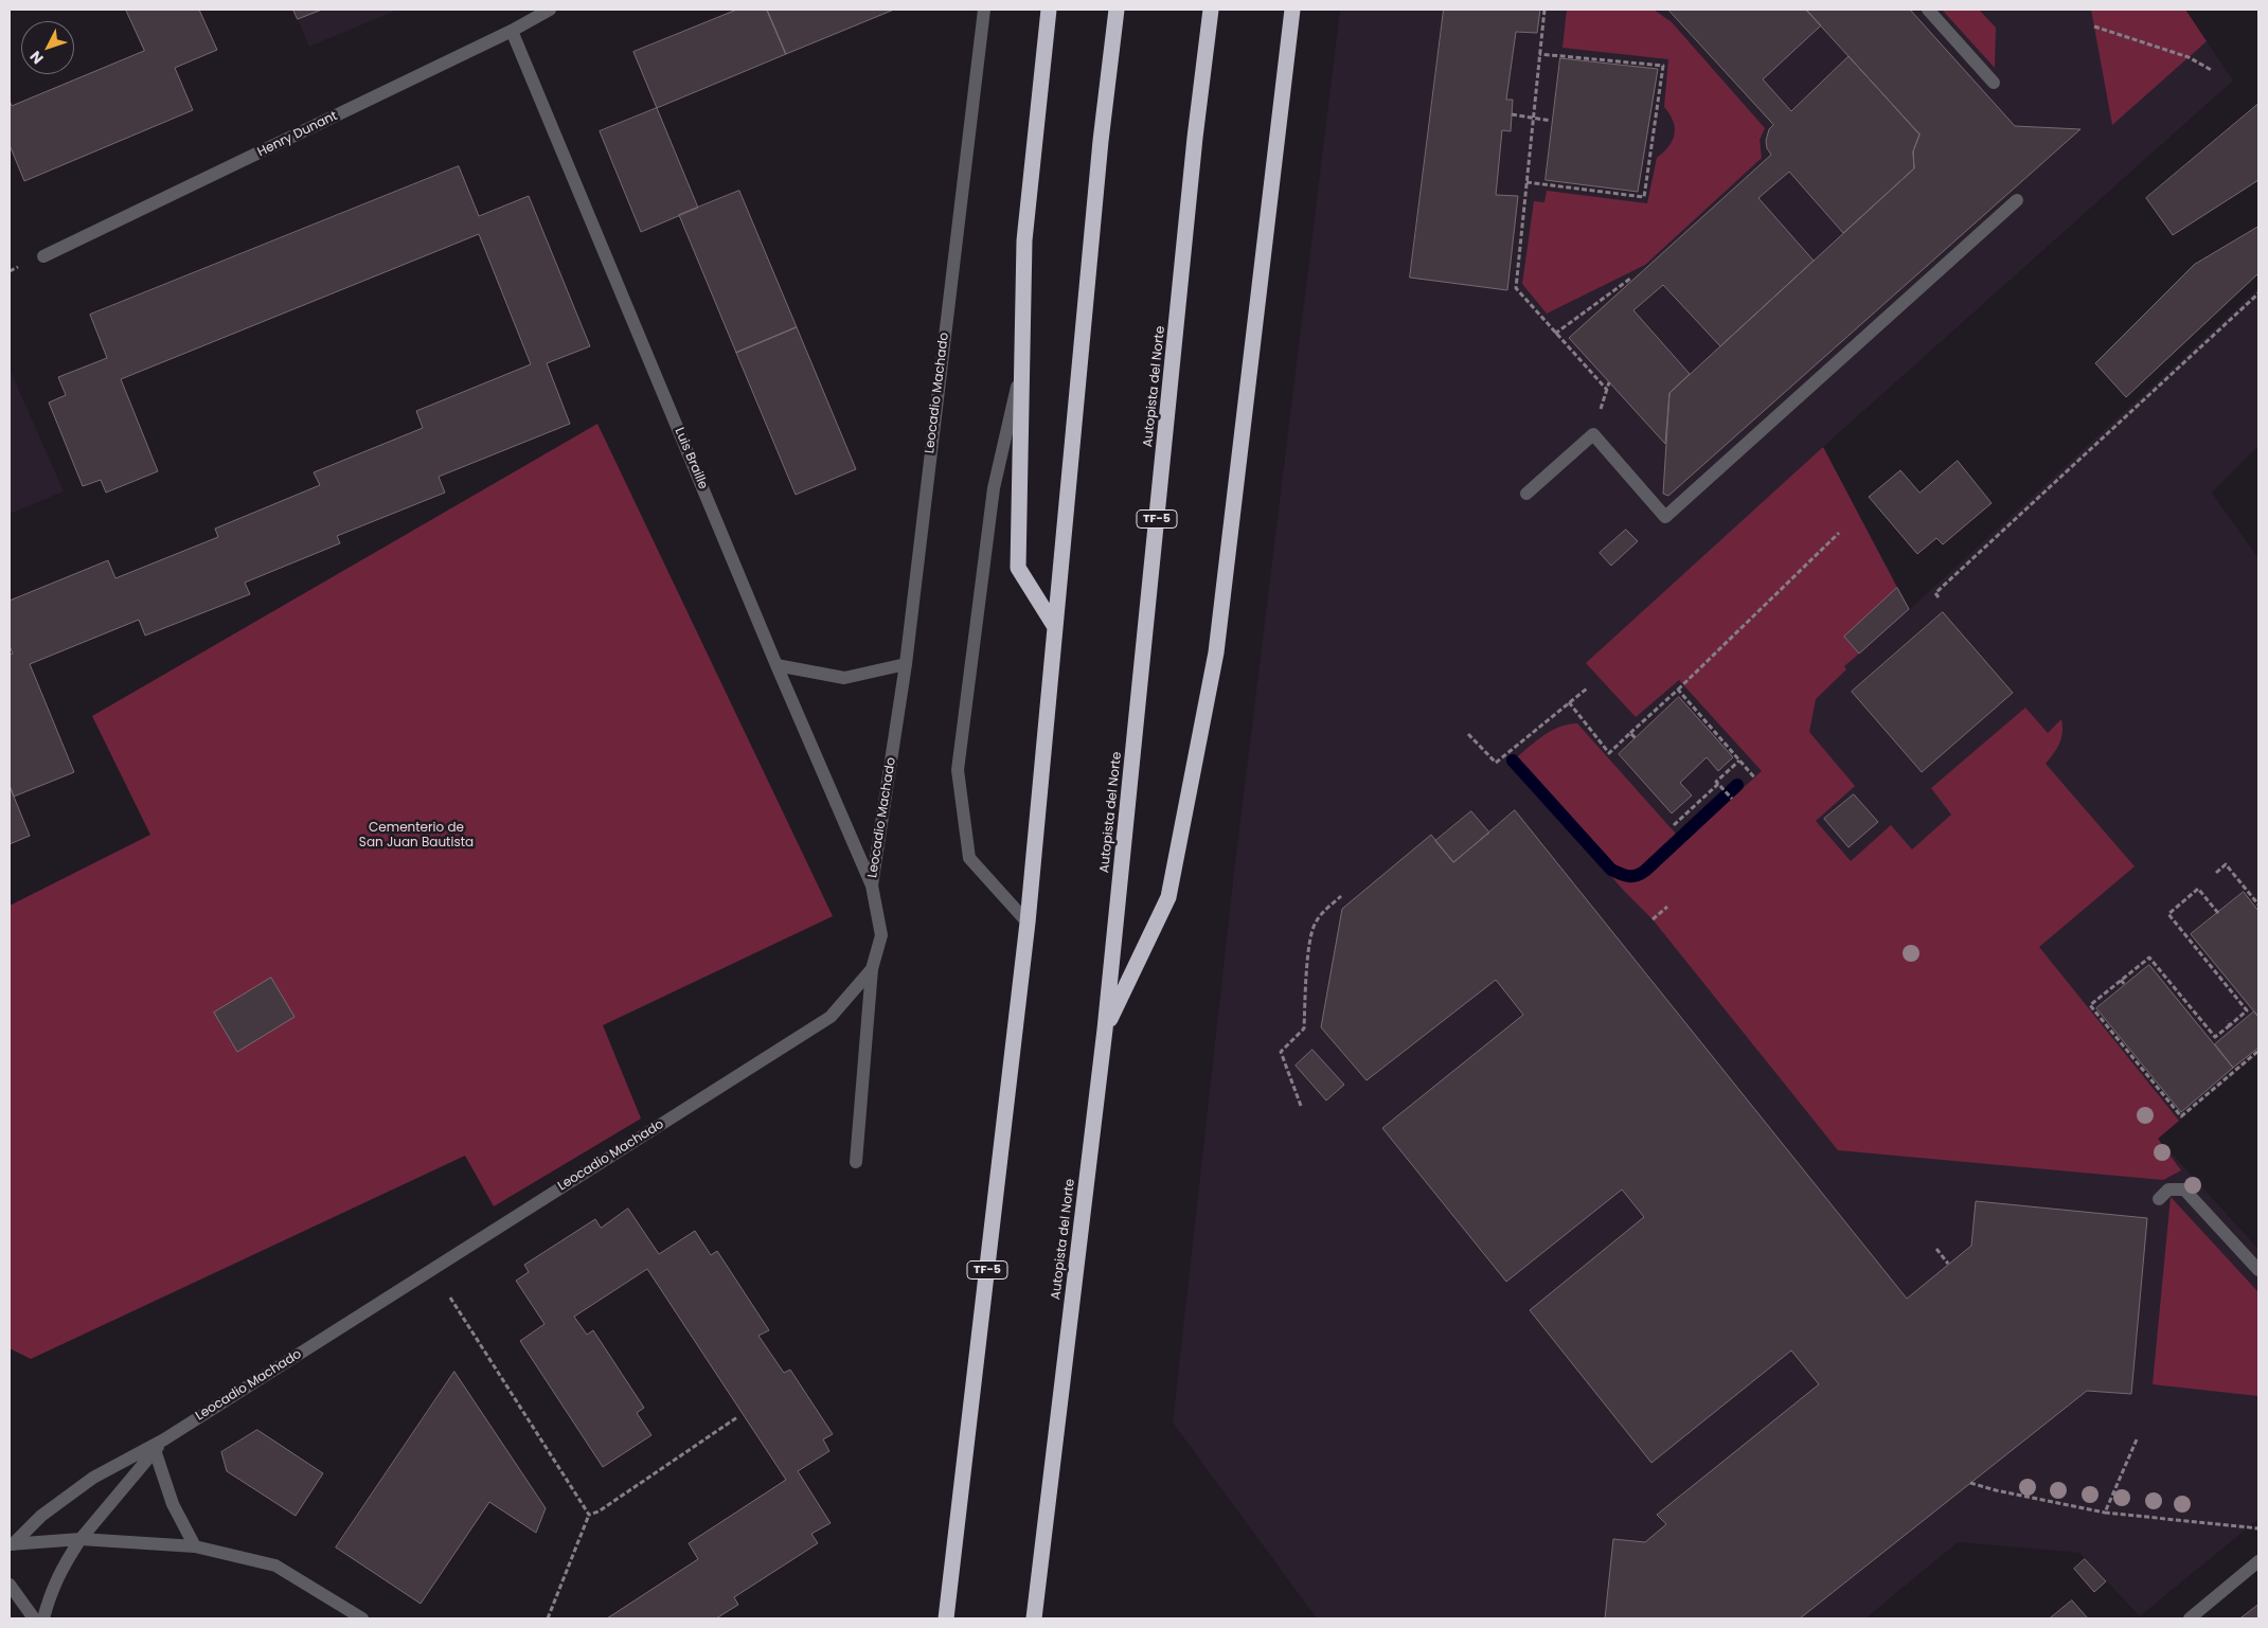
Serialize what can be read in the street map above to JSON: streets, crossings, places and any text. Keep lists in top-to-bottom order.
{
  "streets": {
    "highway": ["Autopista del Norte", "TF-5"],
    "street": ["Henry Dunant", "Leocadio Machado", "Luis Braille"]
  },
  "crossings": [
    ["Henry Dunant", "Luis Braille"],
    ["Leocadio Machado", "Luis Braille"]
  ],
  "parks": ["Cementerio de San Juan Bautista"],
  "north": "bottom left"
}
